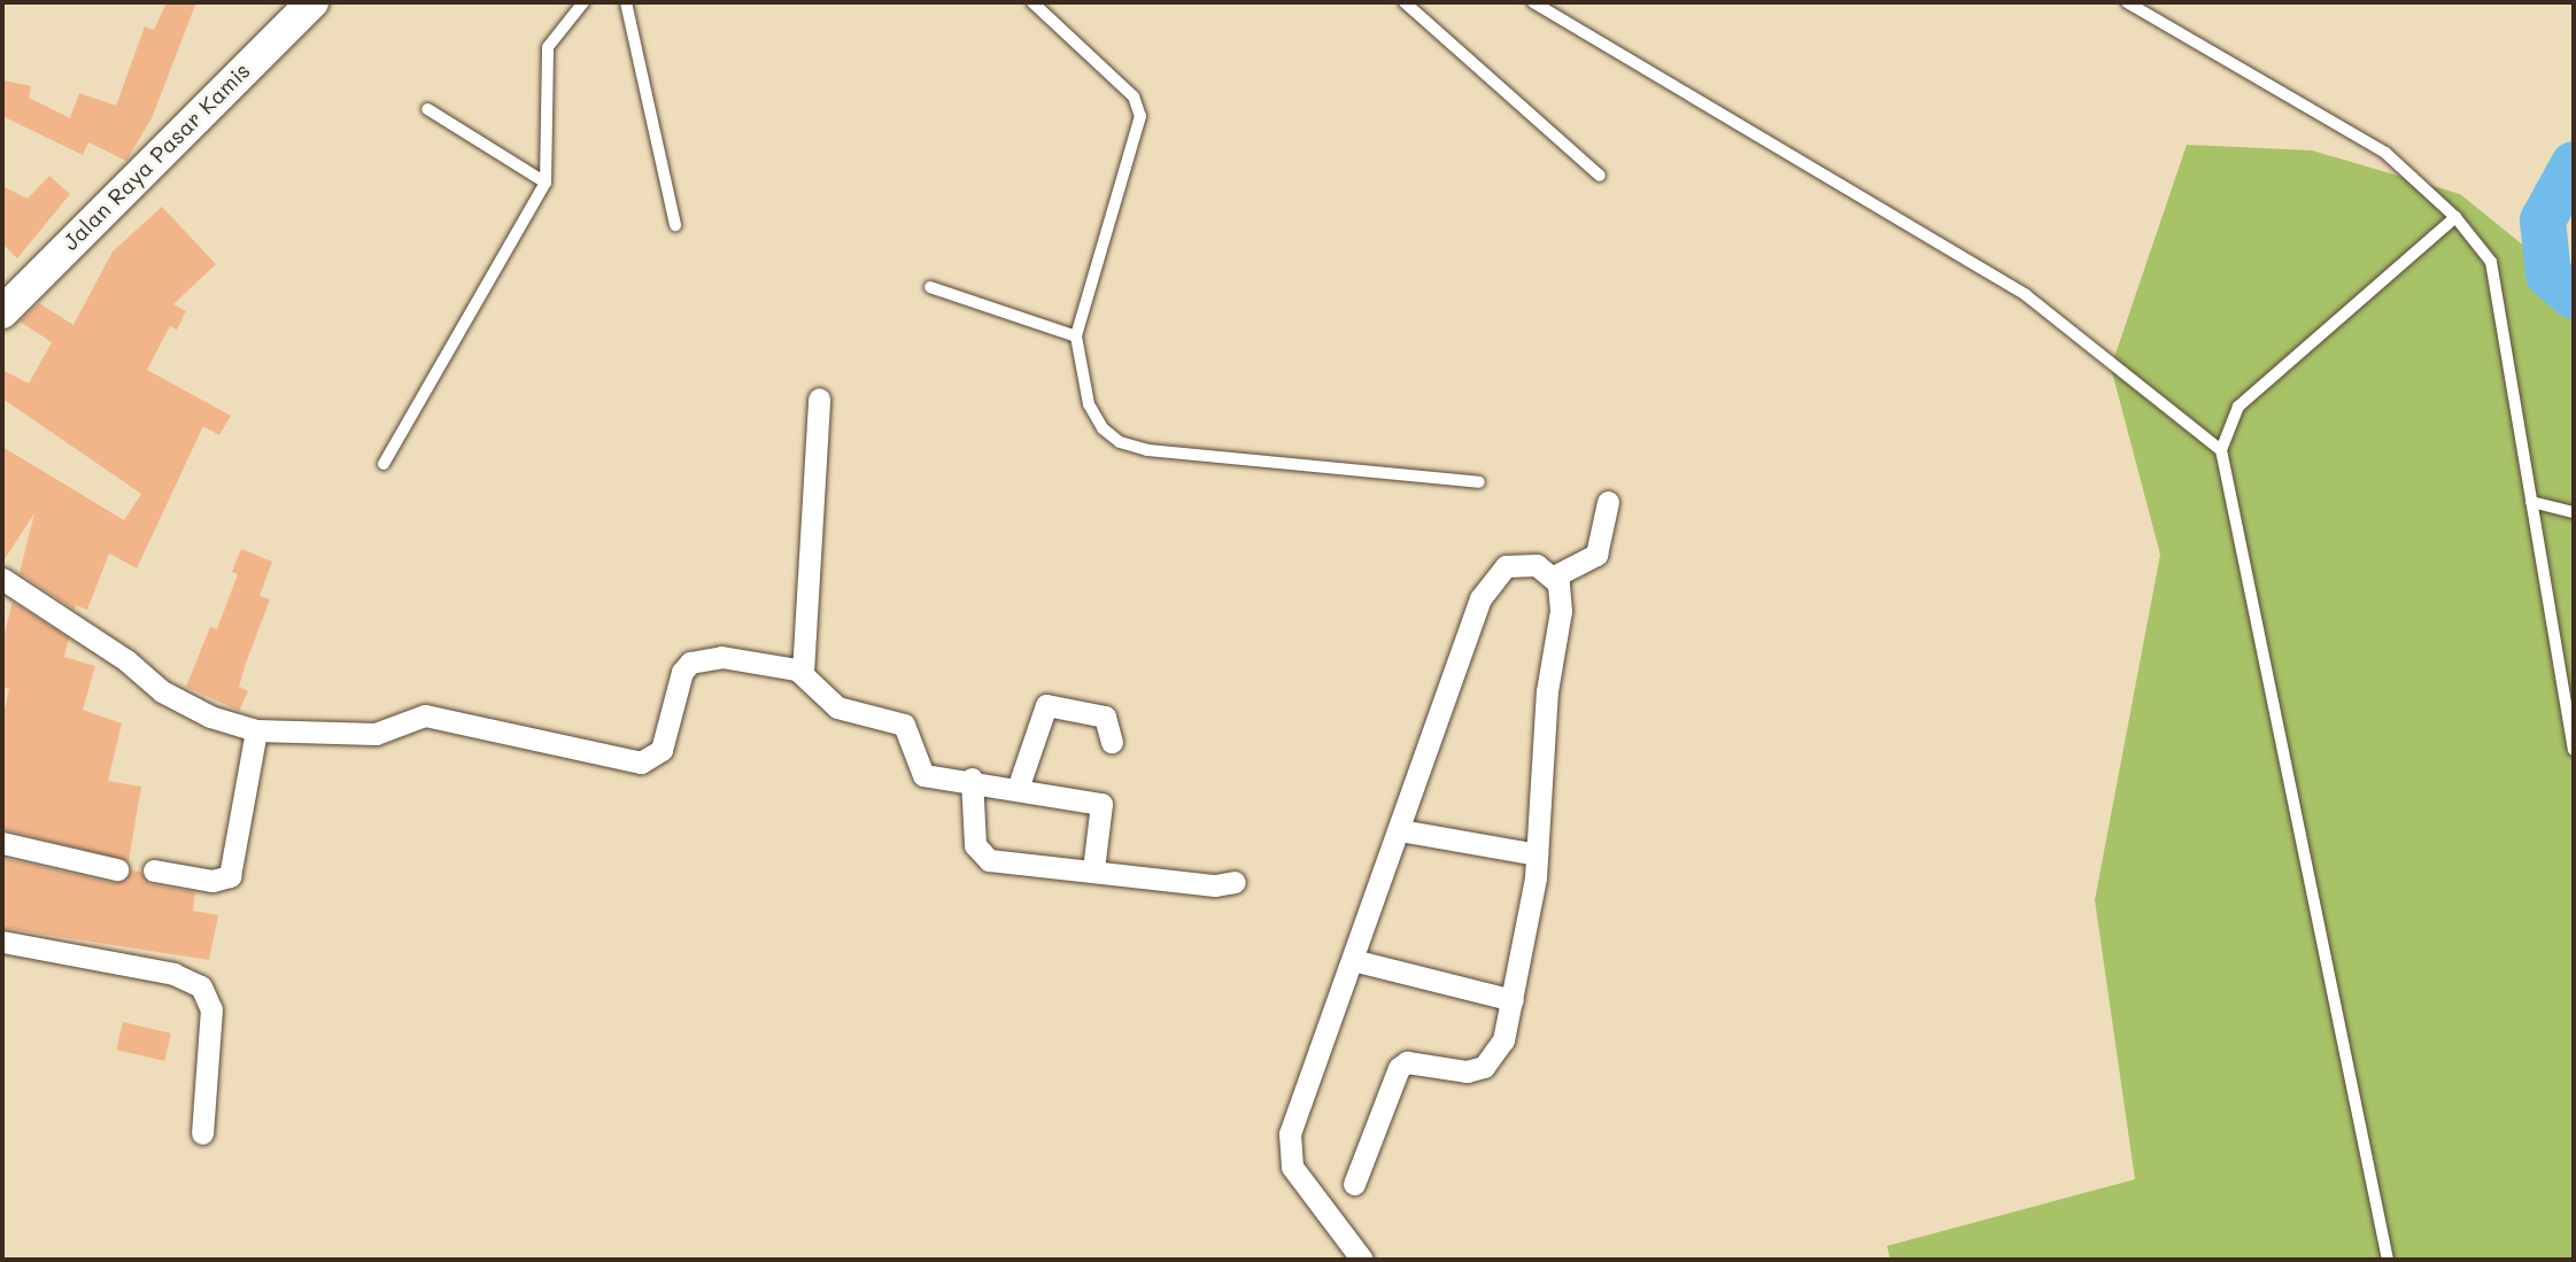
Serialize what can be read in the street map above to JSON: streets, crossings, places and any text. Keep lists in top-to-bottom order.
{
  "streets": {
    "main road": ["Jalan Raya Pasar Kamis"]
  }
}
